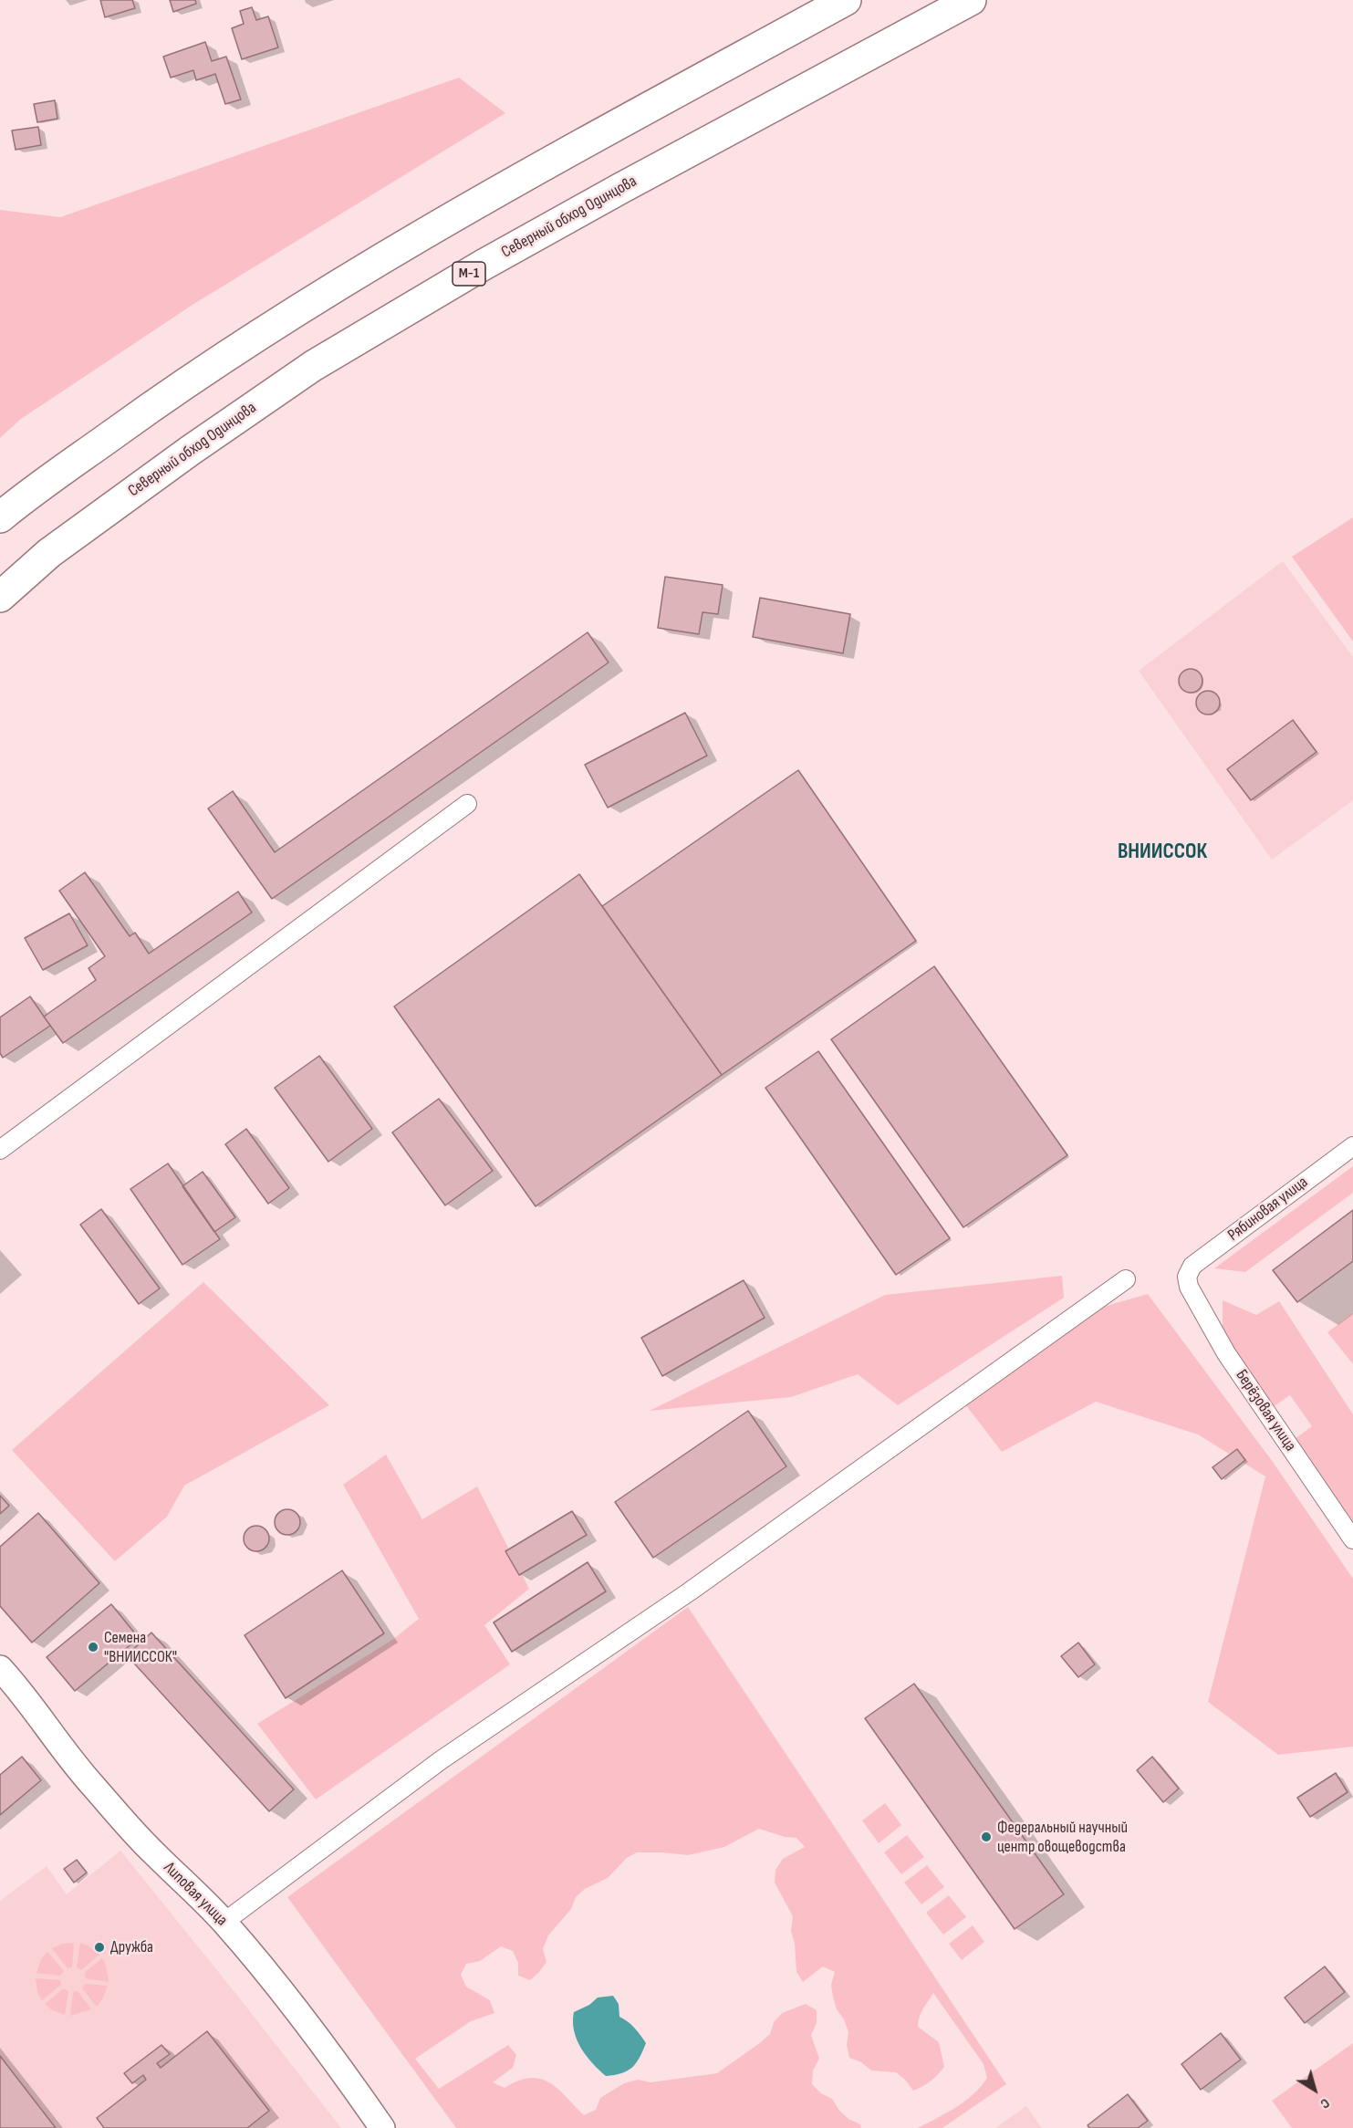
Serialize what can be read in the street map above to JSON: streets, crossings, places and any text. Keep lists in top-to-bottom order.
{
  "streets": {
    "highway": ["Северный обход Одинцова", "М-1"],
    "street": ["Рябиновая улица", "Берёзовая улица", "Липовая улица"]
  },
  "crossings": [
    ["Рябиновая улица", "Берёзовая улица"]
  ],
  "districts": ["ВНИИССОК"],
  "places": ["Семена \"ВНИИССОК\"", "Федеральный научный центр овощеводства", "Дружба"],
  "north": "bottom right"
}
